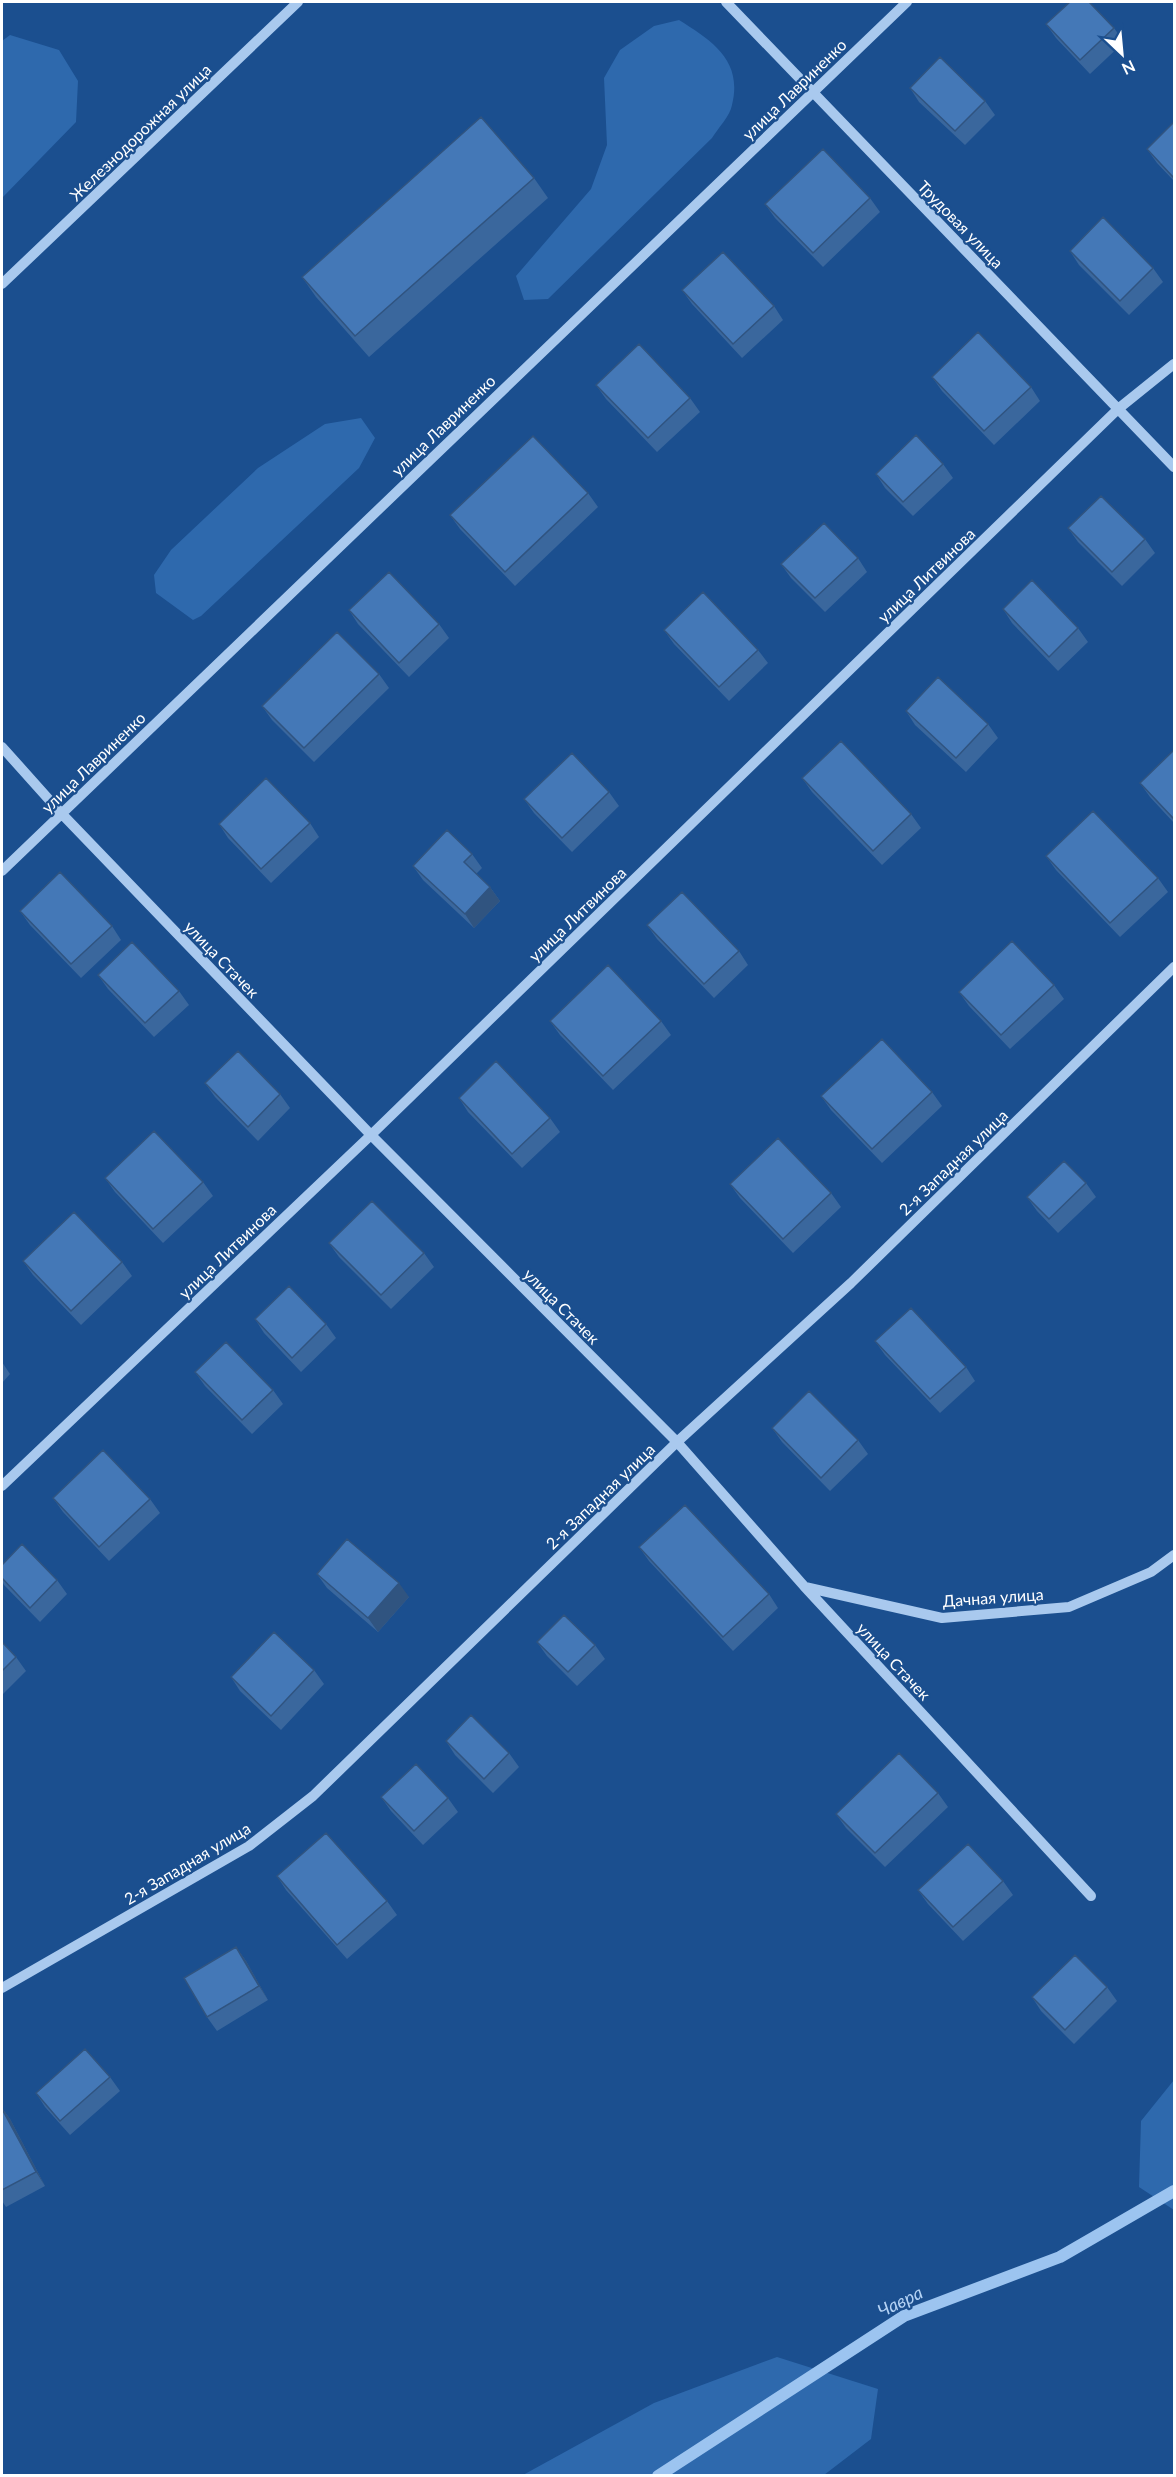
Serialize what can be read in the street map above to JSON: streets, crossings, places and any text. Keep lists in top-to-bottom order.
{
  "streets": {
    "street": [
      "улица Лавриненко",
      "Железнодорожная улица",
      "Трудовая улица",
      "улица Литвинова",
      "улица Стачек",
      "2-я Западная улица",
      "Дачная улица"
    ]
  },
  "crossings": [
    ["улица Лавриненко", "Трудовая улица"],
    ["улица Лавриненко", "улица Стачек"],
    ["Трудовая улица", "улица Литвинова"],
    ["улица Литвинова", "улица Стачек"],
    ["улица Стачек", "2-я Западная улица"],
    ["улица Стачек", "Дачная улица"]
  ],
  "water": ["Чавра"],
  "north": "bottom right"
}
